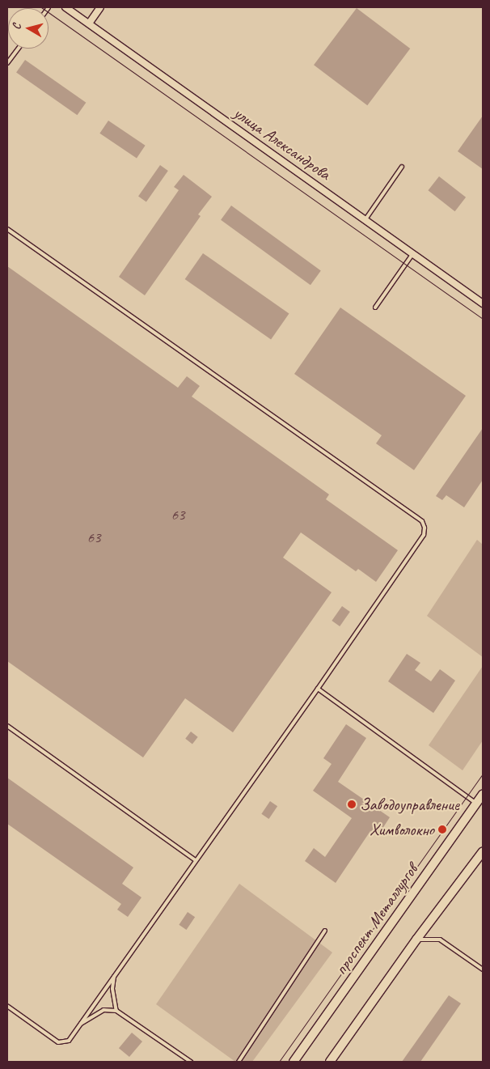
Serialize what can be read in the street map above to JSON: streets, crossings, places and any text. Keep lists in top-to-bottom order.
{
  "streets": {
    "street": ["улица Александрова", "проспект Металлургов"]
  },
  "places": ["Заводоуправление", "Химволокно"],
  "house_numbers": ["63", "63"],
  "north": "left"
}
